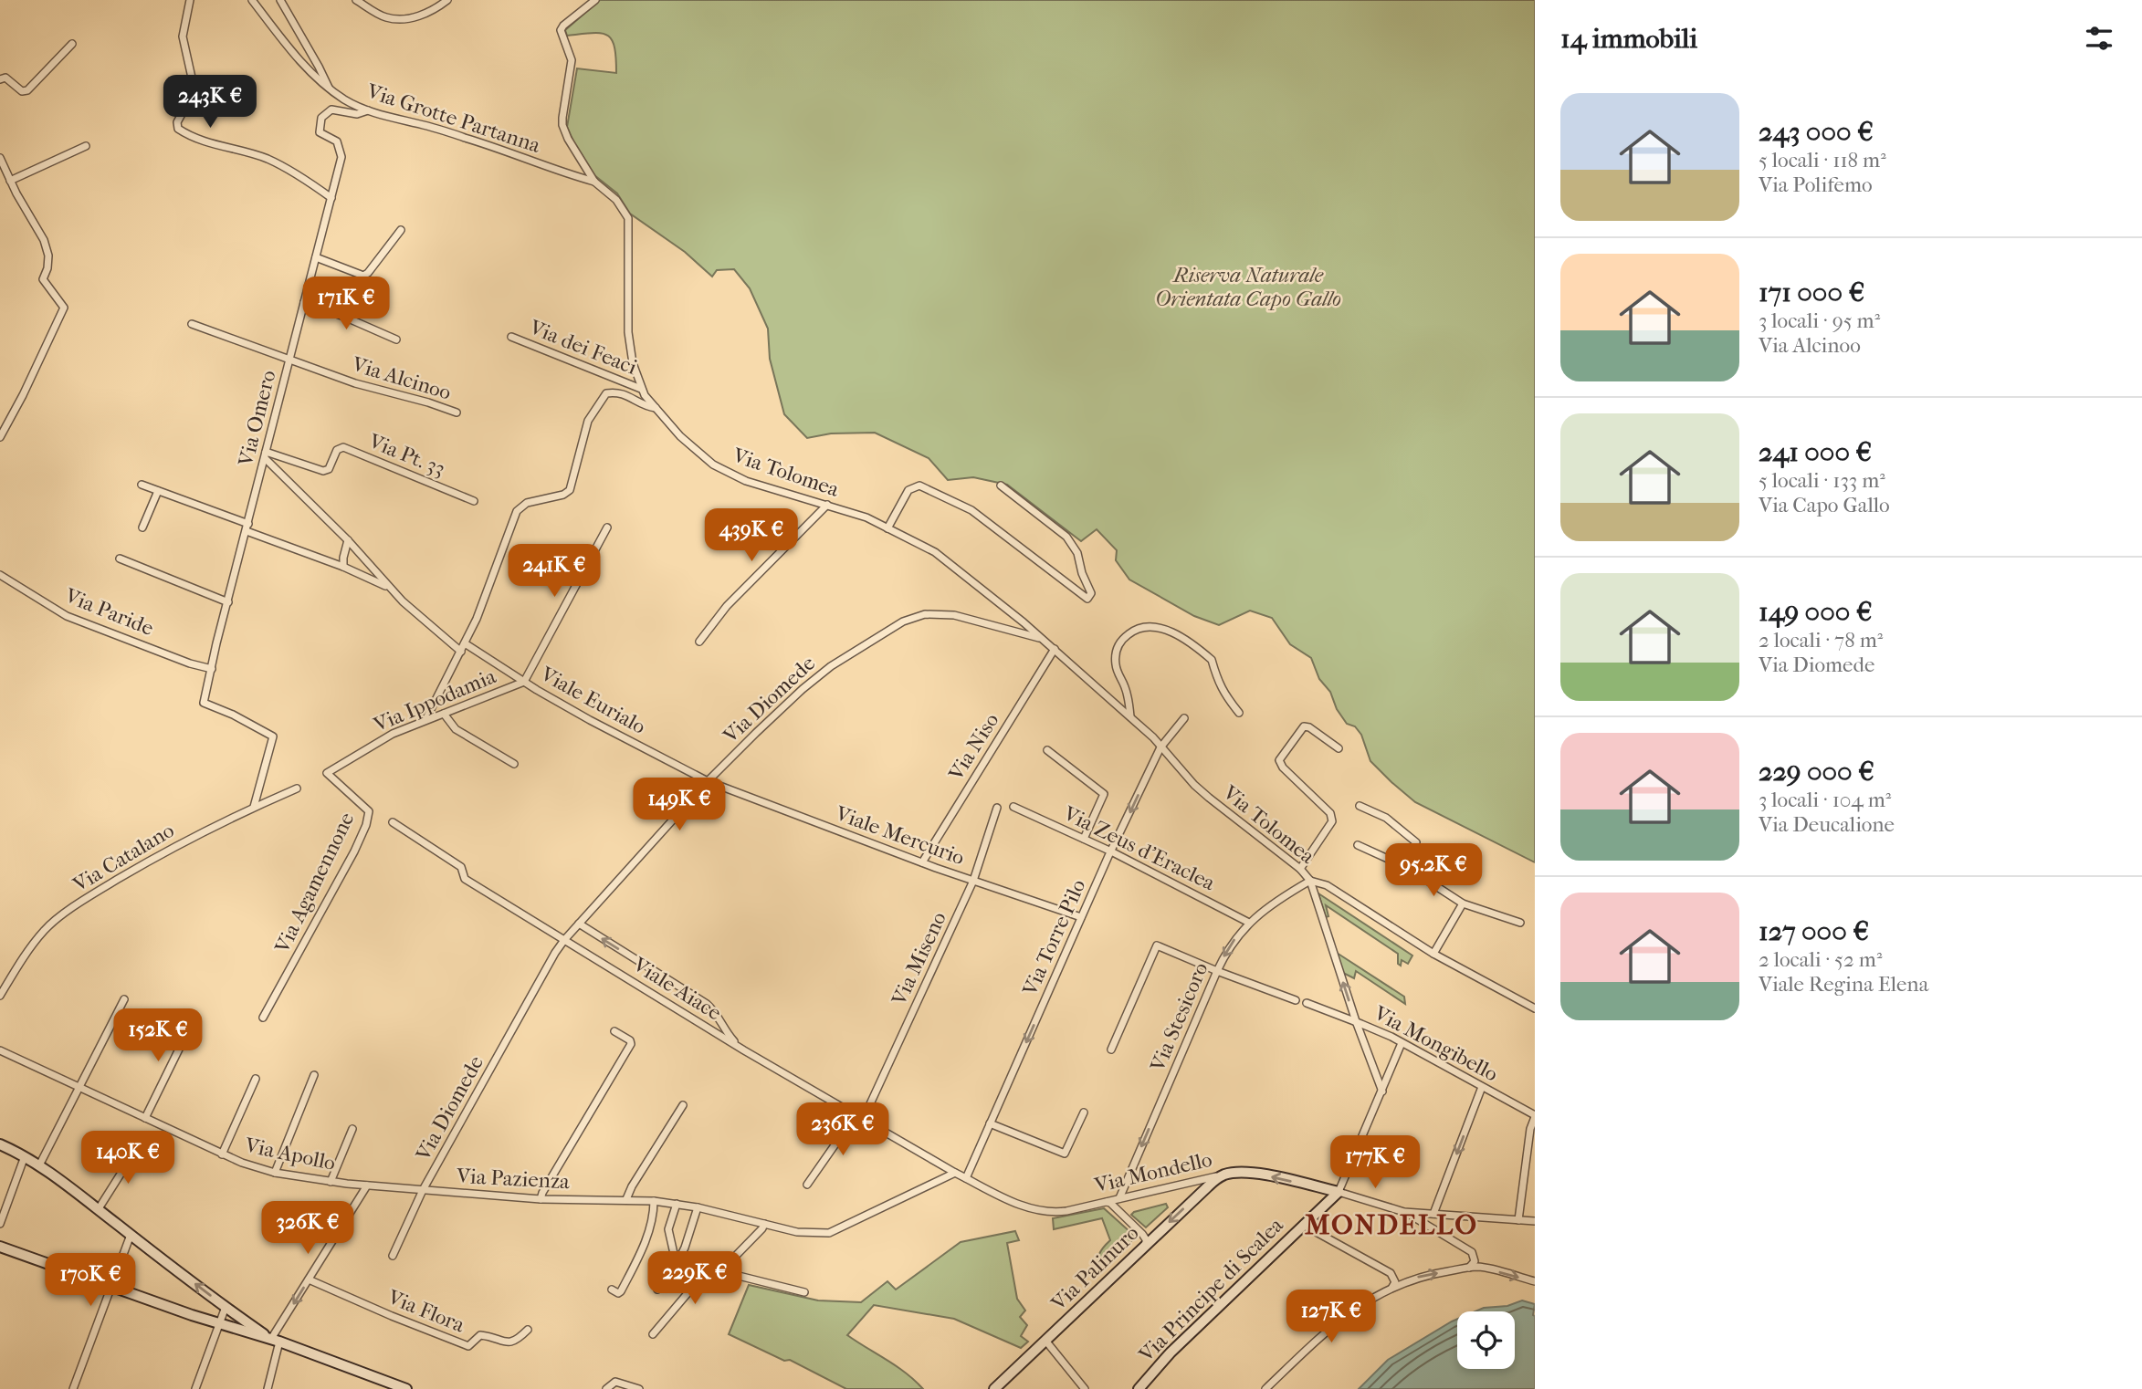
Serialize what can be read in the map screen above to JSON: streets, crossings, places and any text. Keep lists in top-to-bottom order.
{
  "streets": {
    "main road": ["Via Mondello", "Via Palinuro", "Via Principe di Scalea"],
    "street": [
      "Via Grotte Partanna",
      "Via dei Feaci",
      "Via Alcinoo",
      "Via Omero",
      "Via Pt. 33",
      "Via Tolomea",
      "Via Paride",
      "Via Diomede",
      "Via Ippodamia",
      "Viale Eurialo",
      "Via Niso",
      "Viale Mercurio",
      "Via Zeus d'Eraclea",
      "Via Catalano",
      "Via Agamennone",
      "Via Torre Pilo",
      "Via Miseno",
      "Viale Aiace",
      "Via Stesicoro",
      "Via Mongibello",
      "Via Apollo",
      "Via Pazienza",
      "Via Flora"
    ]
  },
  "crossings": [
    ["Via Grotte Partanna", "Via Omero"],
    ["Via Grotte Partanna", "Via Tolomea"],
    ["Via dei Feaci", "Via Tolomea"],
    ["Via Alcinoo", "Via Omero"],
    ["Via Omero", "Via Pt. 33"],
    ["Via Omero", "Via Paride"],
    ["Via Omero", "Via Catalano"],
    ["Via Tolomea", "Via Diomede"],
    ["Via Tolomea", "Via Niso"],
    ["Via Tolomea", "Via Torre Pilo"],
    ["Via Tolomea", "Via Stesicoro"],
    ["Via Tolomea", "Via Mongibello"],
    ["Via Diomede", "Viale Eurialo"],
    ["Via Diomede", "Viale Mercurio"],
    ["Via Diomede", "Viale Aiace"],
    ["Via Diomede", "Via Pazienza"],
    ["Via Ippodamia", "Viale Eurialo"],
    ["Via Ippodamia", "Via Agamennone"],
    ["Viale Eurialo", "Viale Mercurio"],
    ["Via Niso", "Viale Mercurio"],
    ["Viale Mercurio", "Via Torre Pilo"],
    ["Viale Mercurio", "Via Miseno"],
    ["Via Zeus d'Eraclea", "Via Torre Pilo"],
    ["Via Zeus d'Eraclea", "Via Stesicoro"],
    ["Via Torre Pilo", "Via Mondello"],
    ["Via Miseno", "Viale Aiace"],
    ["Viale Aiace", "Via Mondello"],
    ["Viale Aiace", "Via Pazienza"],
    ["Via Stesicoro", "Via Mondello"],
    ["Via Apollo", "Via Pazienza"],
    ["Via Mondello", "Via Pazienza"],
    ["Via Mondello", "Via Palinuro"],
    ["Via Mondello", "Via Principe di Scalea"]
  ],
  "one_way": ["Via Torre Pilo", "Via Stesicoro"],
  "districts": ["MONDELLO"],
  "parks": ["Riserva Naturale Orientata Capo Gallo"],
  "page": {
    "heading": "14 immobili",
    "price": [
      "243K €",
      "171K €",
      "439K €",
      "241K €",
      "149K €",
      "95.2K €",
      "152K €",
      "236K €",
      "140K €",
      "177K €",
      "326K €",
      "229K €",
      "170K €",
      "127K €"
    ],
    "list": [
      {
        "name": "243 000 €",
        "note": "5 locali · 118 m² · Via Polifemo"
      },
      {
        "name": "171 000 €",
        "note": "3 locali · 95 m² · Via Alcinoo"
      },
      {
        "name": "241 000 €",
        "note": "5 locali · 133 m² · Via Capo Gallo"
      },
      {
        "name": "149 000 €",
        "note": "2 locali · 78 m² · Via Diomede"
      },
      {
        "name": "229 000 €",
        "note": "3 locali · 104 m² · Via Deucalione"
      },
      {
        "name": "127 000 €",
        "note": "2 locali · 52 m² · Viale Regina Elena"
      }
    ]
  }
}
